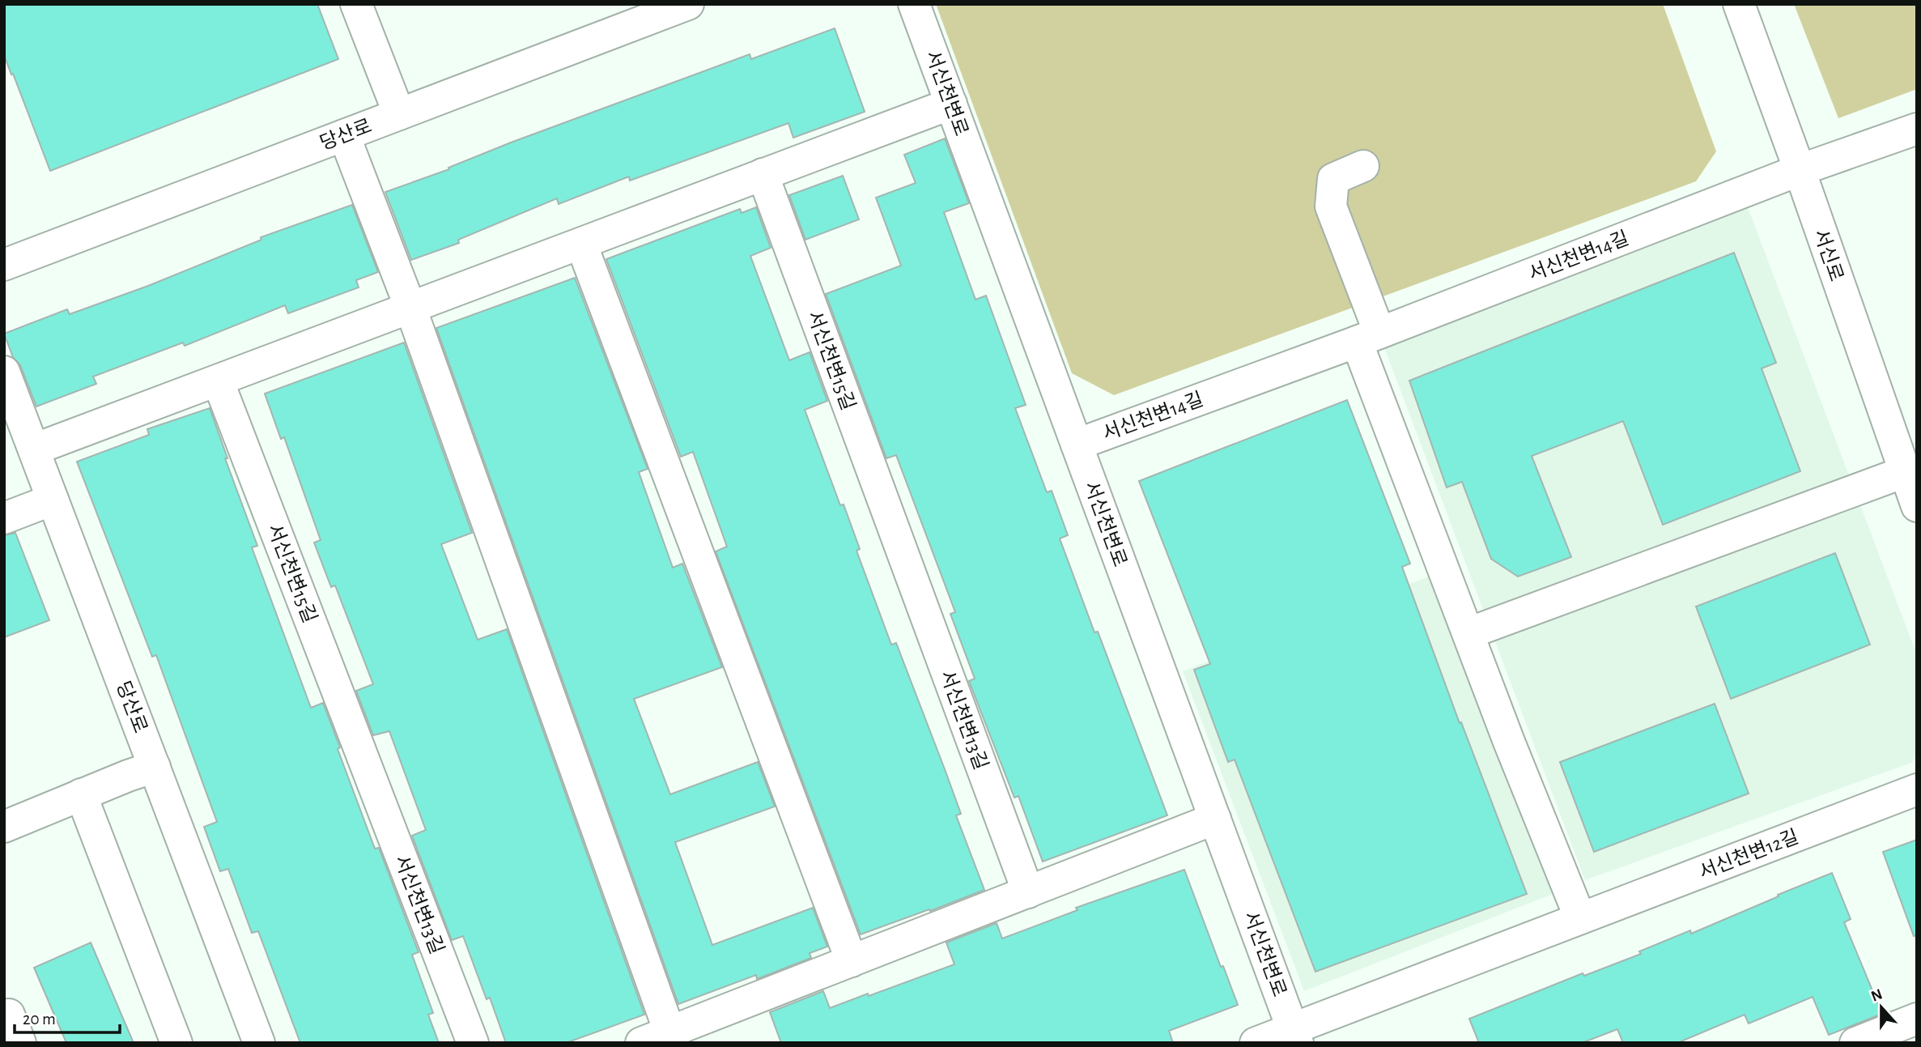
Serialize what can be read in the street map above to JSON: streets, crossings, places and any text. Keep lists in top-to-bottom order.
{
  "streets": {
    "street": [
      "서신천변로",
      "당산로",
      "서신로",
      "서신천변14길",
      "서신천변15길",
      "서신천변13길",
      "서신천변12길"
    ]
  },
  "crossings": [
    ["서신천변로", "서신천변14길"],
    ["서신천변로", "서신천변12길"],
    ["서신로", "서신천변14길"],
    ["서신천변15길", "서신천변13길"]
  ],
  "scale_bar": "20 m",
  "north": "top"
}
